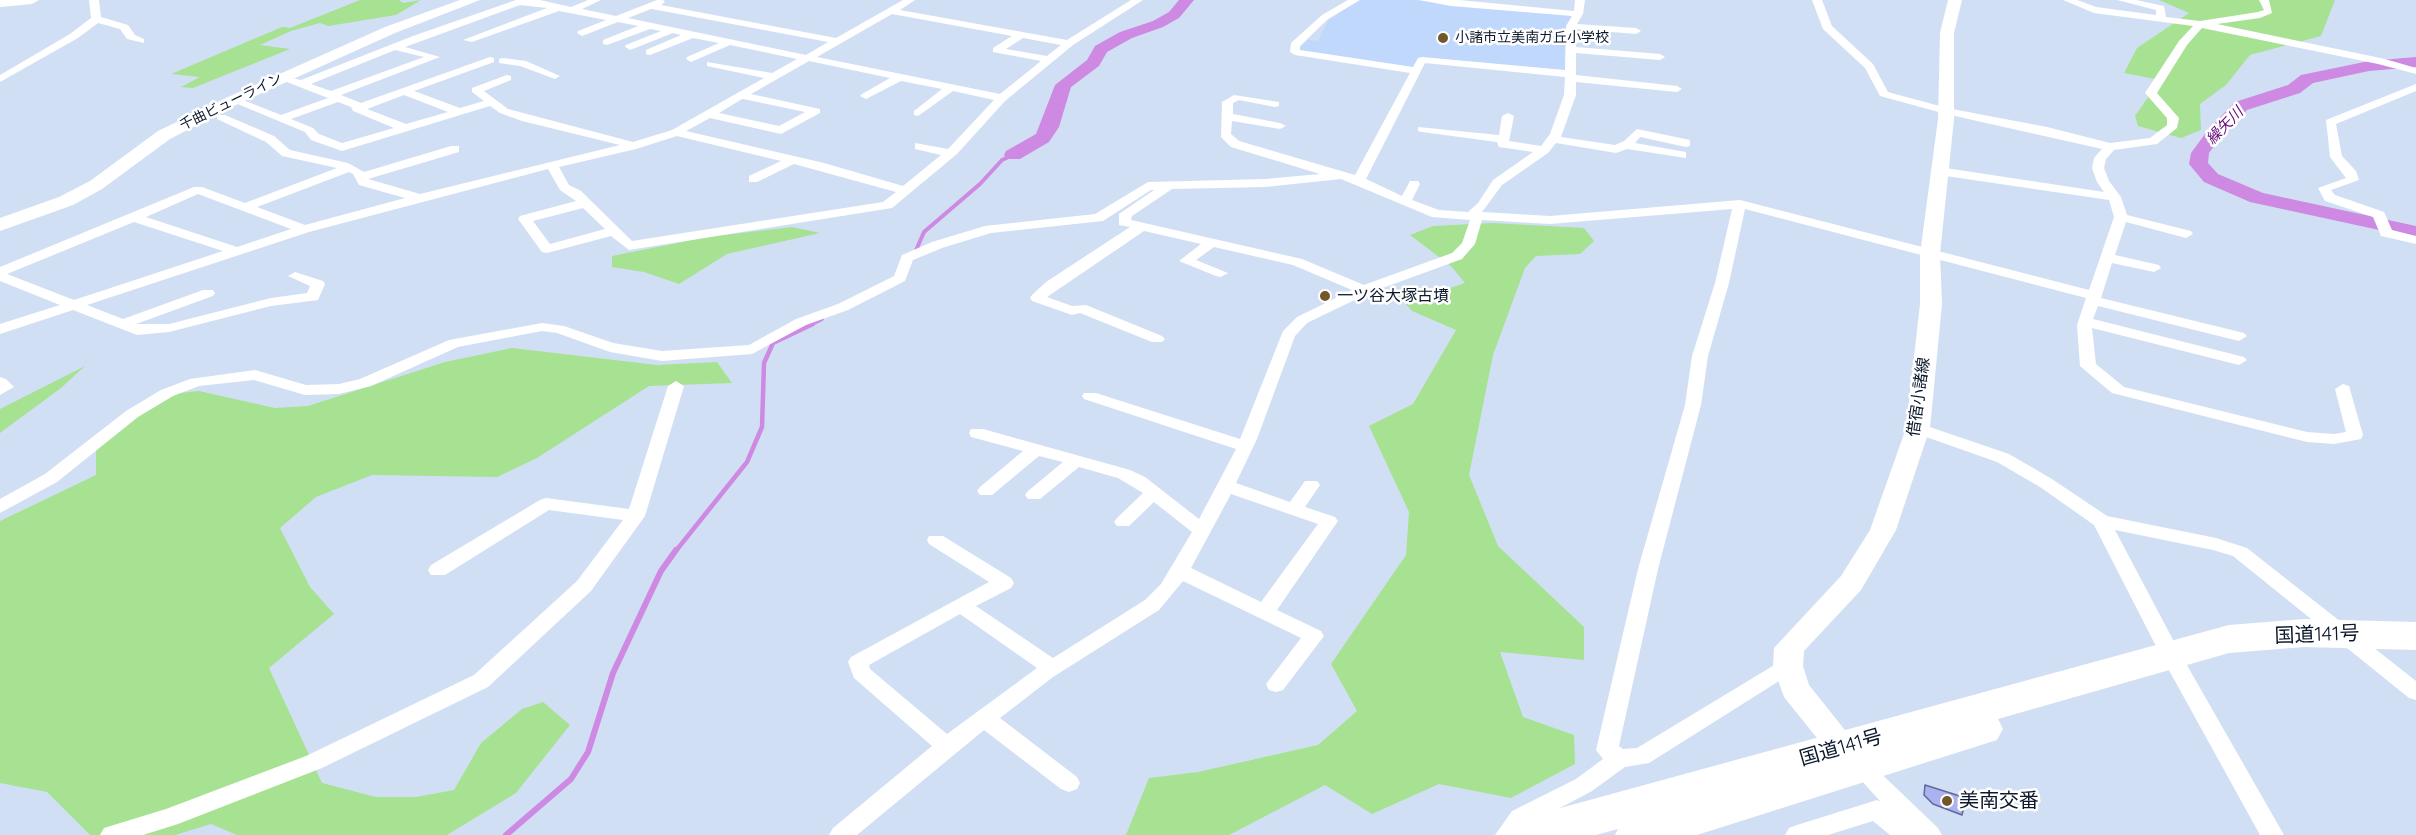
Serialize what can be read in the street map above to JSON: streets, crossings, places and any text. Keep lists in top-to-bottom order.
{
  "streets": {
    "highway": ["国道141号"],
    "main road": ["千曲ビューライン", "借宿小諸線"]
  },
  "water": ["繰矢川"],
  "places": ["小諸市立美南ガ丘小学校", "一ツ谷大塚古墳", "美南交番"]
}
